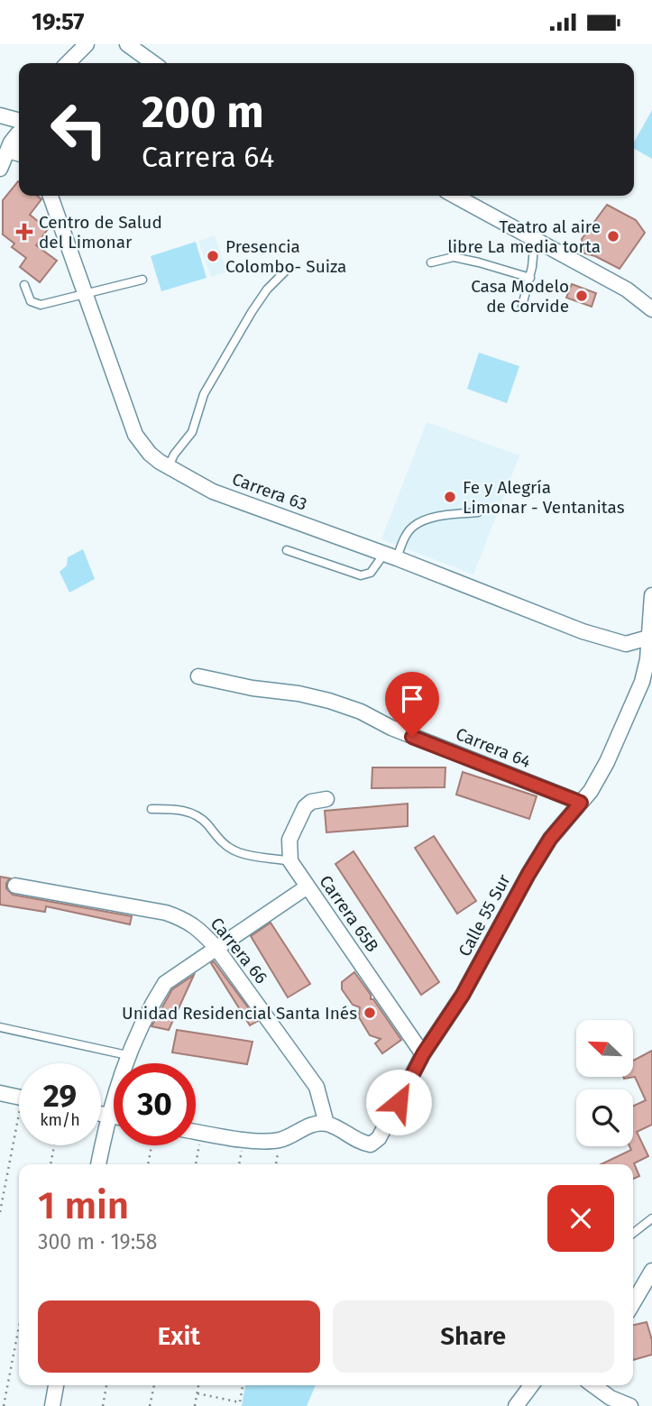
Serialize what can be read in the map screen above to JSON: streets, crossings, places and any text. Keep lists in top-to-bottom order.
{
  "streets": {
    "street": [
      "Carrera 63",
      "Carrera 64",
      "Carrera 65B",
      "Calle 55 Sur",
      "Carrera 66"
    ]
  },
  "crossings": [
    ["Carrera 63", "Calle 55 Sur"],
    ["Carrera 64", "Calle 55 Sur"],
    ["Carrera 65B", "Calle 55 Sur"],
    ["Calle 55 Sur", "Carrera 66"]
  ],
  "places": {
    "health": ["Centro de Salud del Limonar"],
    "other": [
      "Teatro al aire libre La media torta",
      "Presencia Colombo- Suiza",
      "Casa Modelo de Corvide",
      "Fe y Alegría Limonar - Ventanitas",
      "Unidad Residencial Santa Inés"
    ]
  },
  "north": "top left",
  "page": {
    "status": "19:57",
    "turn": ["200 m", "Carrera 64"],
    "speed": "29 km/h",
    "limit": "30",
    "heading": ["1 min", "300 m · 19:58"],
    "buttons": ["Exit", "Share"]
  }
}
